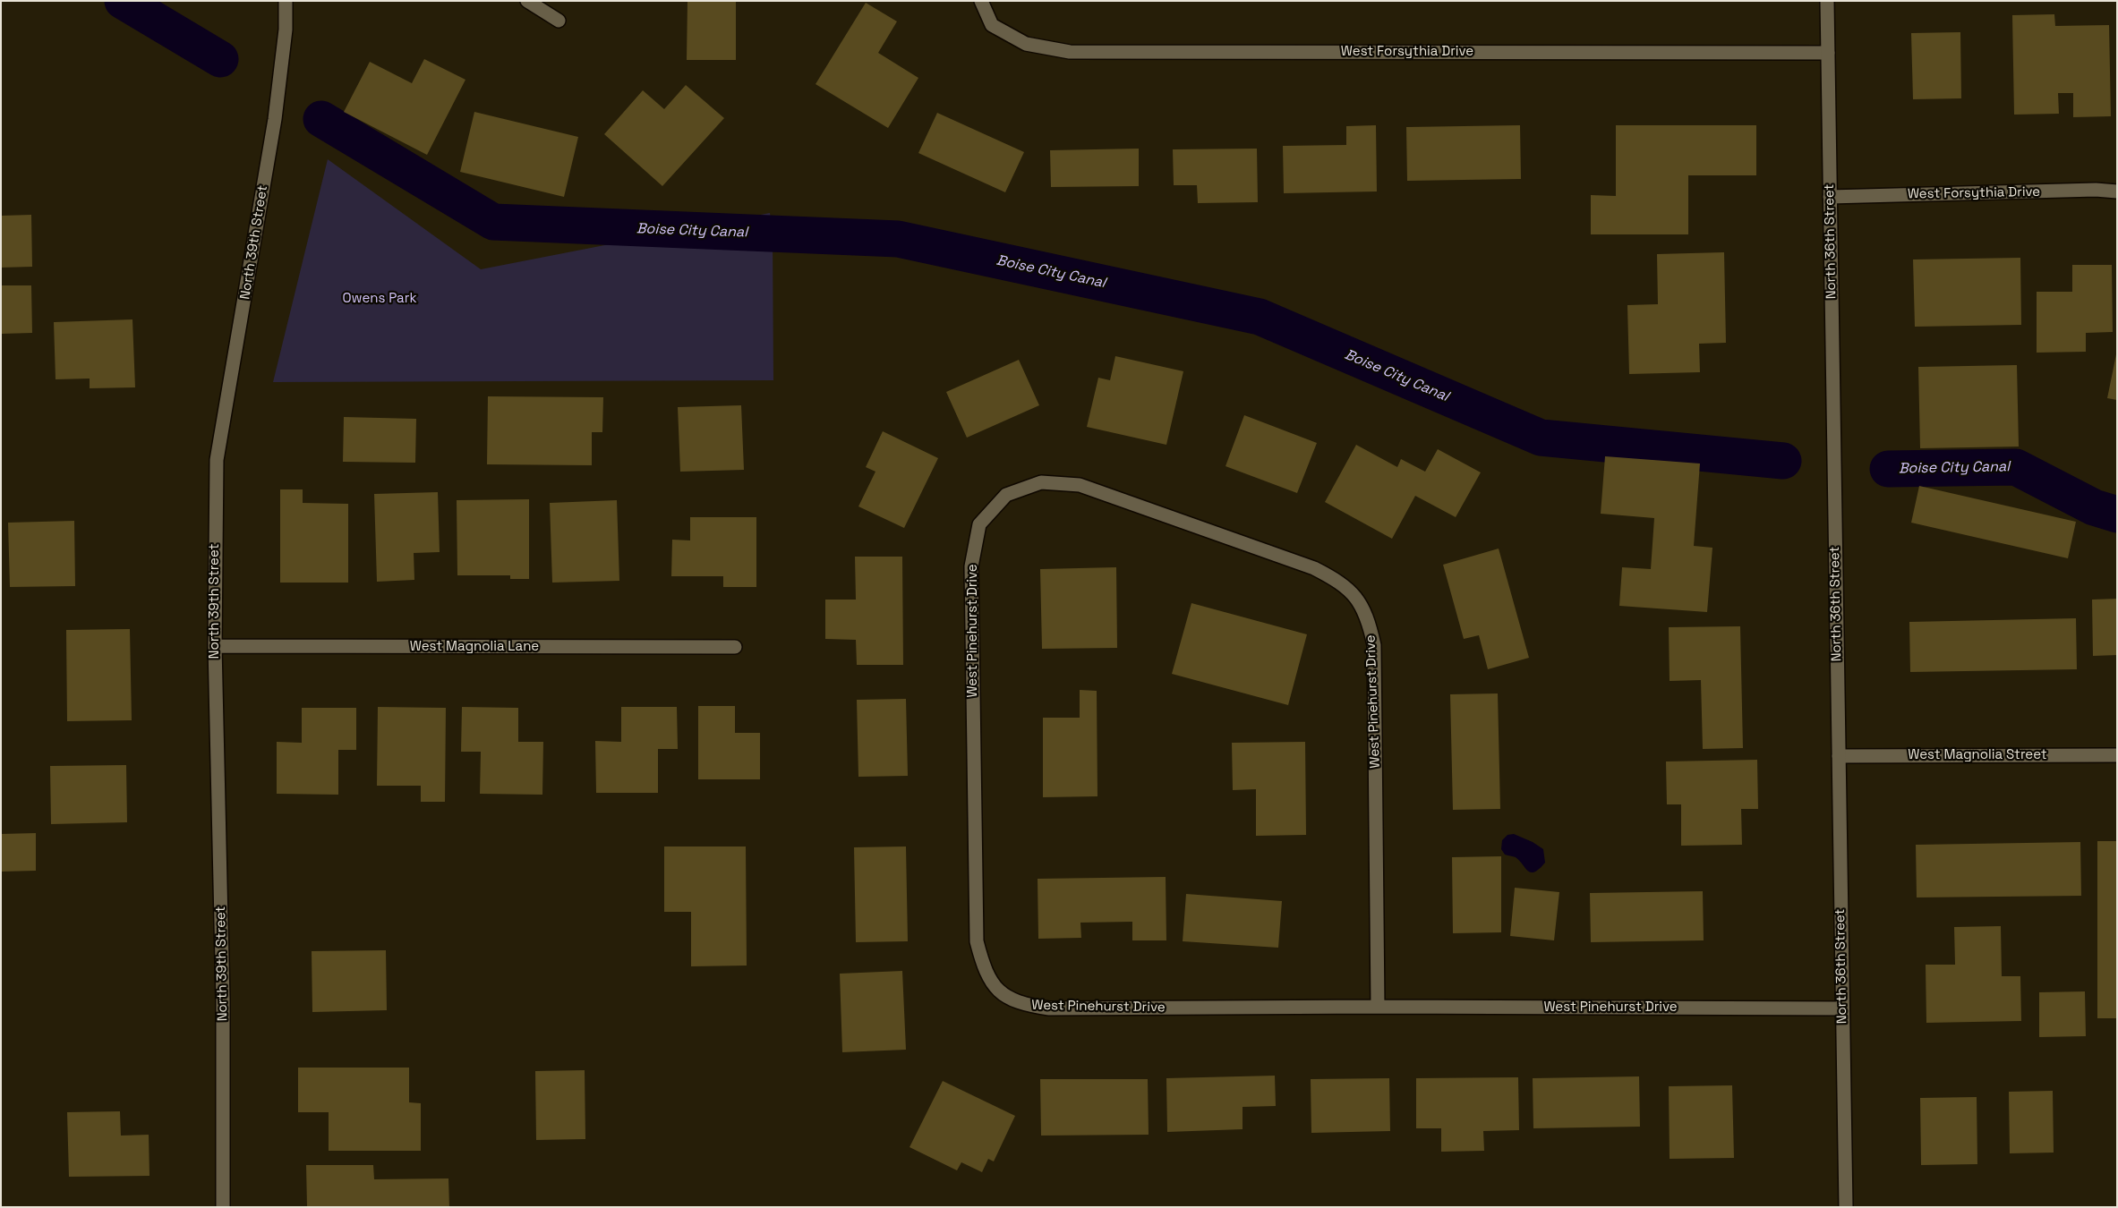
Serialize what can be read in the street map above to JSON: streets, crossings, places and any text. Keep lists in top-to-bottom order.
{
  "streets": {
    "street": [
      "West Forsythia Drive",
      "North 36th Street",
      "North 39th Street",
      "West Pinehurst Drive",
      "West Magnolia Lane",
      "West Magnolia Street"
    ]
  },
  "crossings": [
    ["West Forsythia Drive", "North 36th Street"],
    ["North 36th Street", "West Pinehurst Drive"],
    ["North 36th Street", "West Magnolia Street"],
    ["North 39th Street", "West Magnolia Lane"]
  ],
  "water": ["Boise City Canal"],
  "parks": ["Owens Park"]
}
